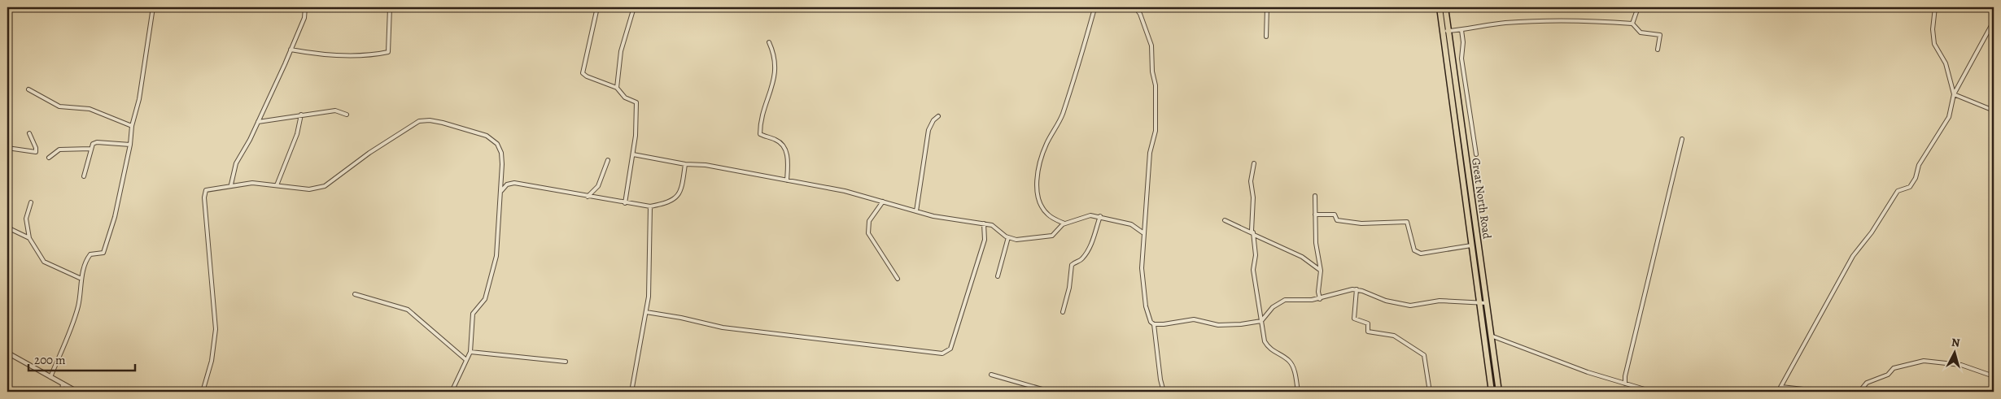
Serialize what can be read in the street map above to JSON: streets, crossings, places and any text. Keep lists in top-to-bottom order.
{
  "streets": {
    "highway": ["Great North Road"]
  },
  "scale_bar": "200 m",
  "north": "top"
}
